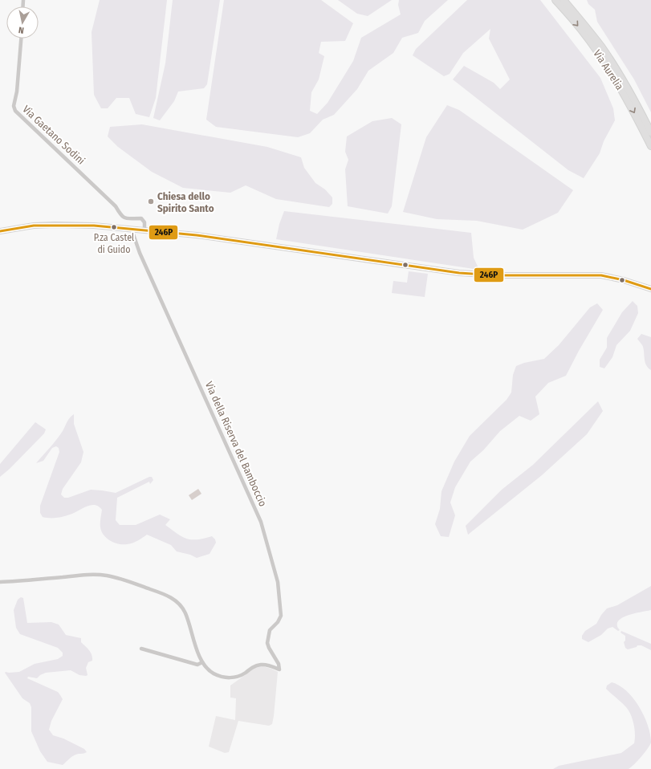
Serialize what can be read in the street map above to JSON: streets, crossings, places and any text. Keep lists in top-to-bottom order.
{
  "streets": {
    "highway": ["Via Aurelia"],
    "street": ["Via Gaetano Sodini", "Via della Riserva del Bamboccio"]
  },
  "places": ["Chiesa dello Spirito Santo", "P.za Castel di Guido"],
  "lines": ["transit line 246P"],
  "north": "bottom"
}
